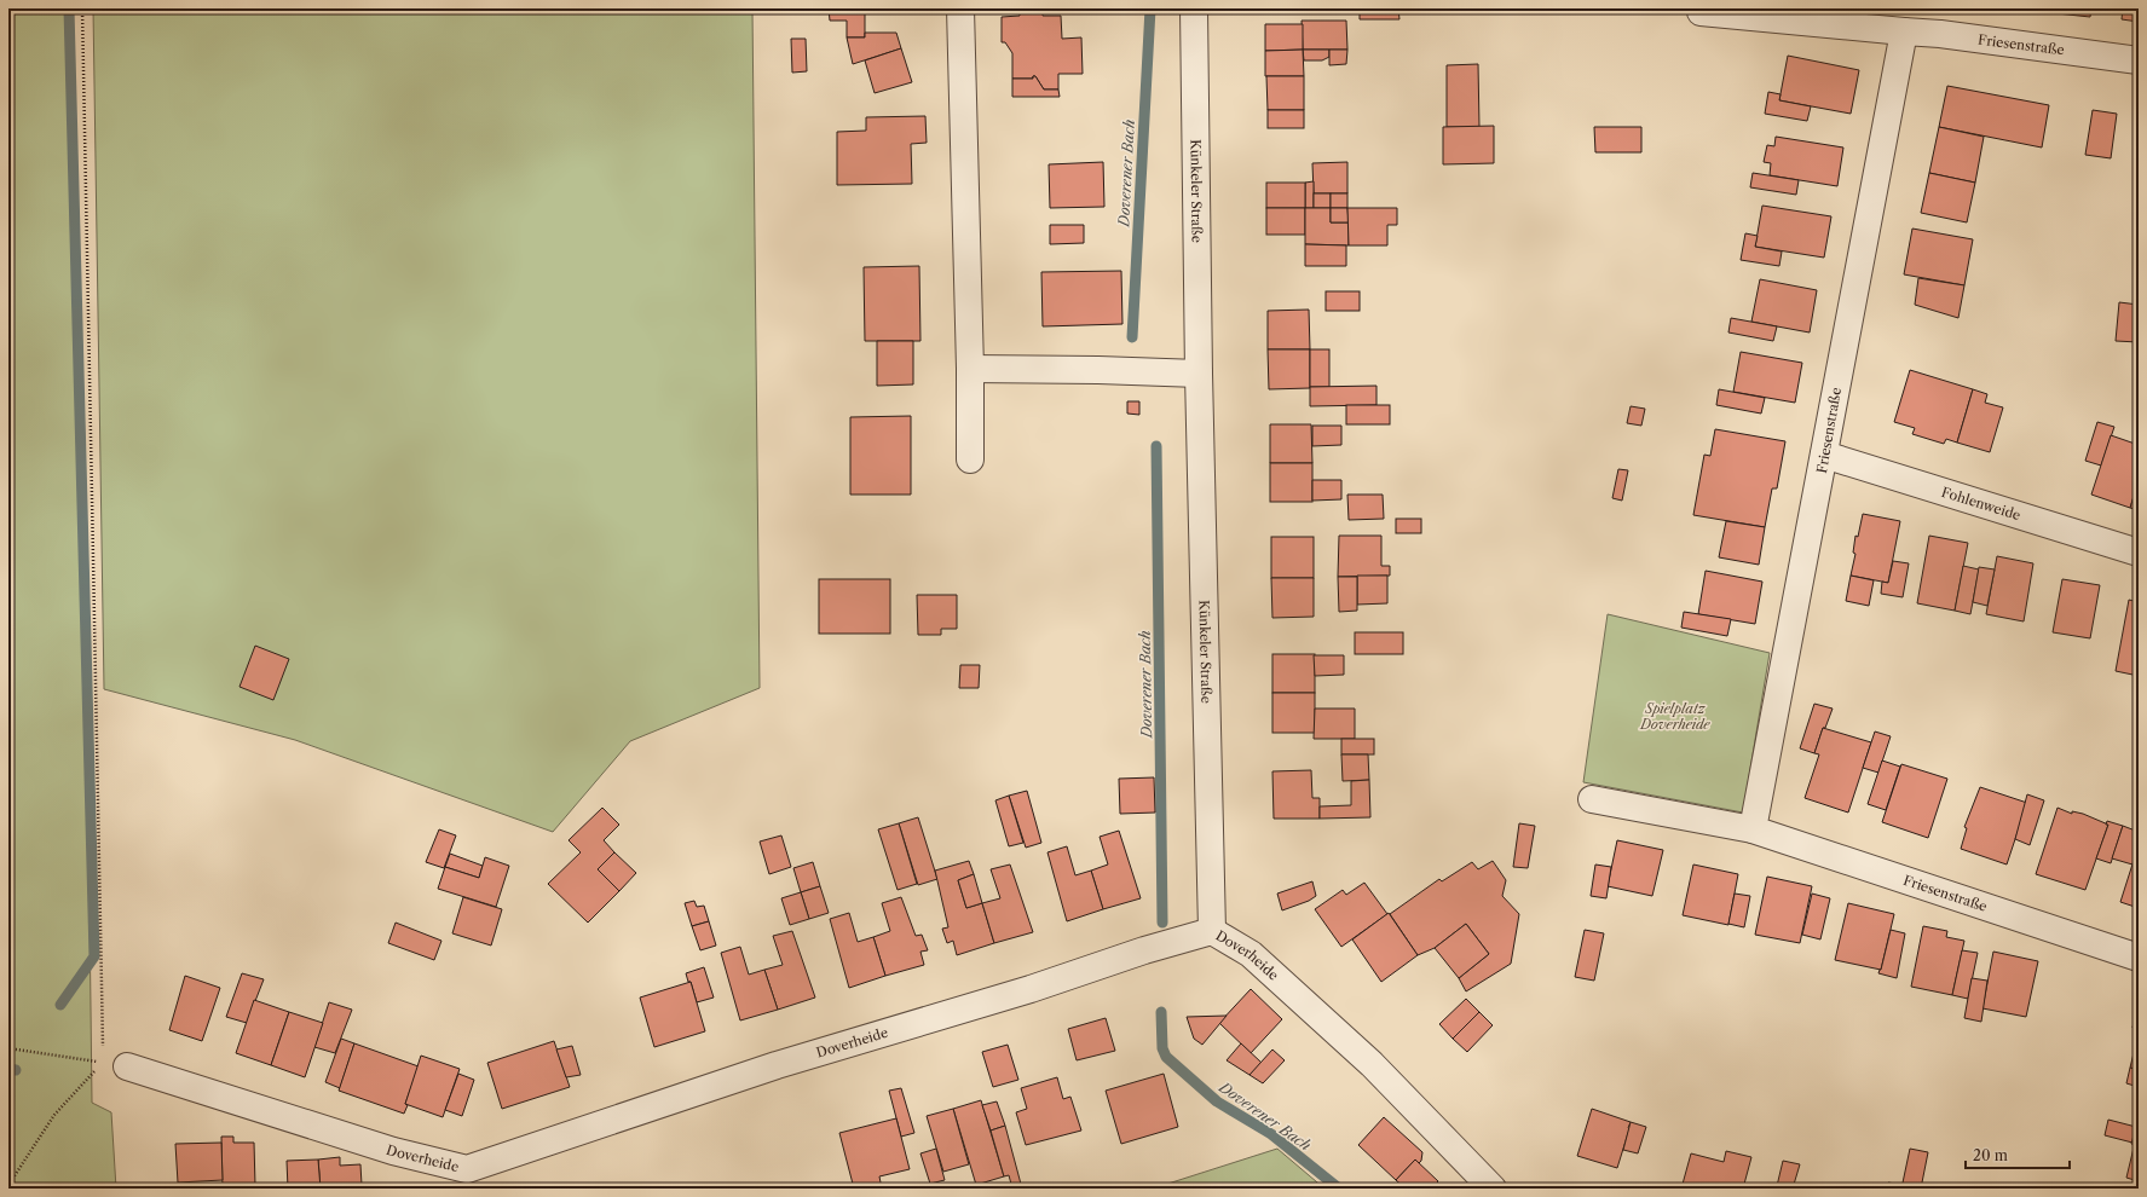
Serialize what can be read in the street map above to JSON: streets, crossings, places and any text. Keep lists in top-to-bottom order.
{
  "streets": {
    "street": [
      "Friesenstraße",
      "Künkeler Straße",
      "Fohlenweide",
      "Doverheide"
    ]
  },
  "crossings": [
    ["Friesenstraße", "Fohlenweide"],
    ["Künkeler Straße", "Doverheide"]
  ],
  "water": ["Doverener Bach"],
  "parks": ["Spielplatz Doverheide"],
  "scale_bar": "20 m"
}
